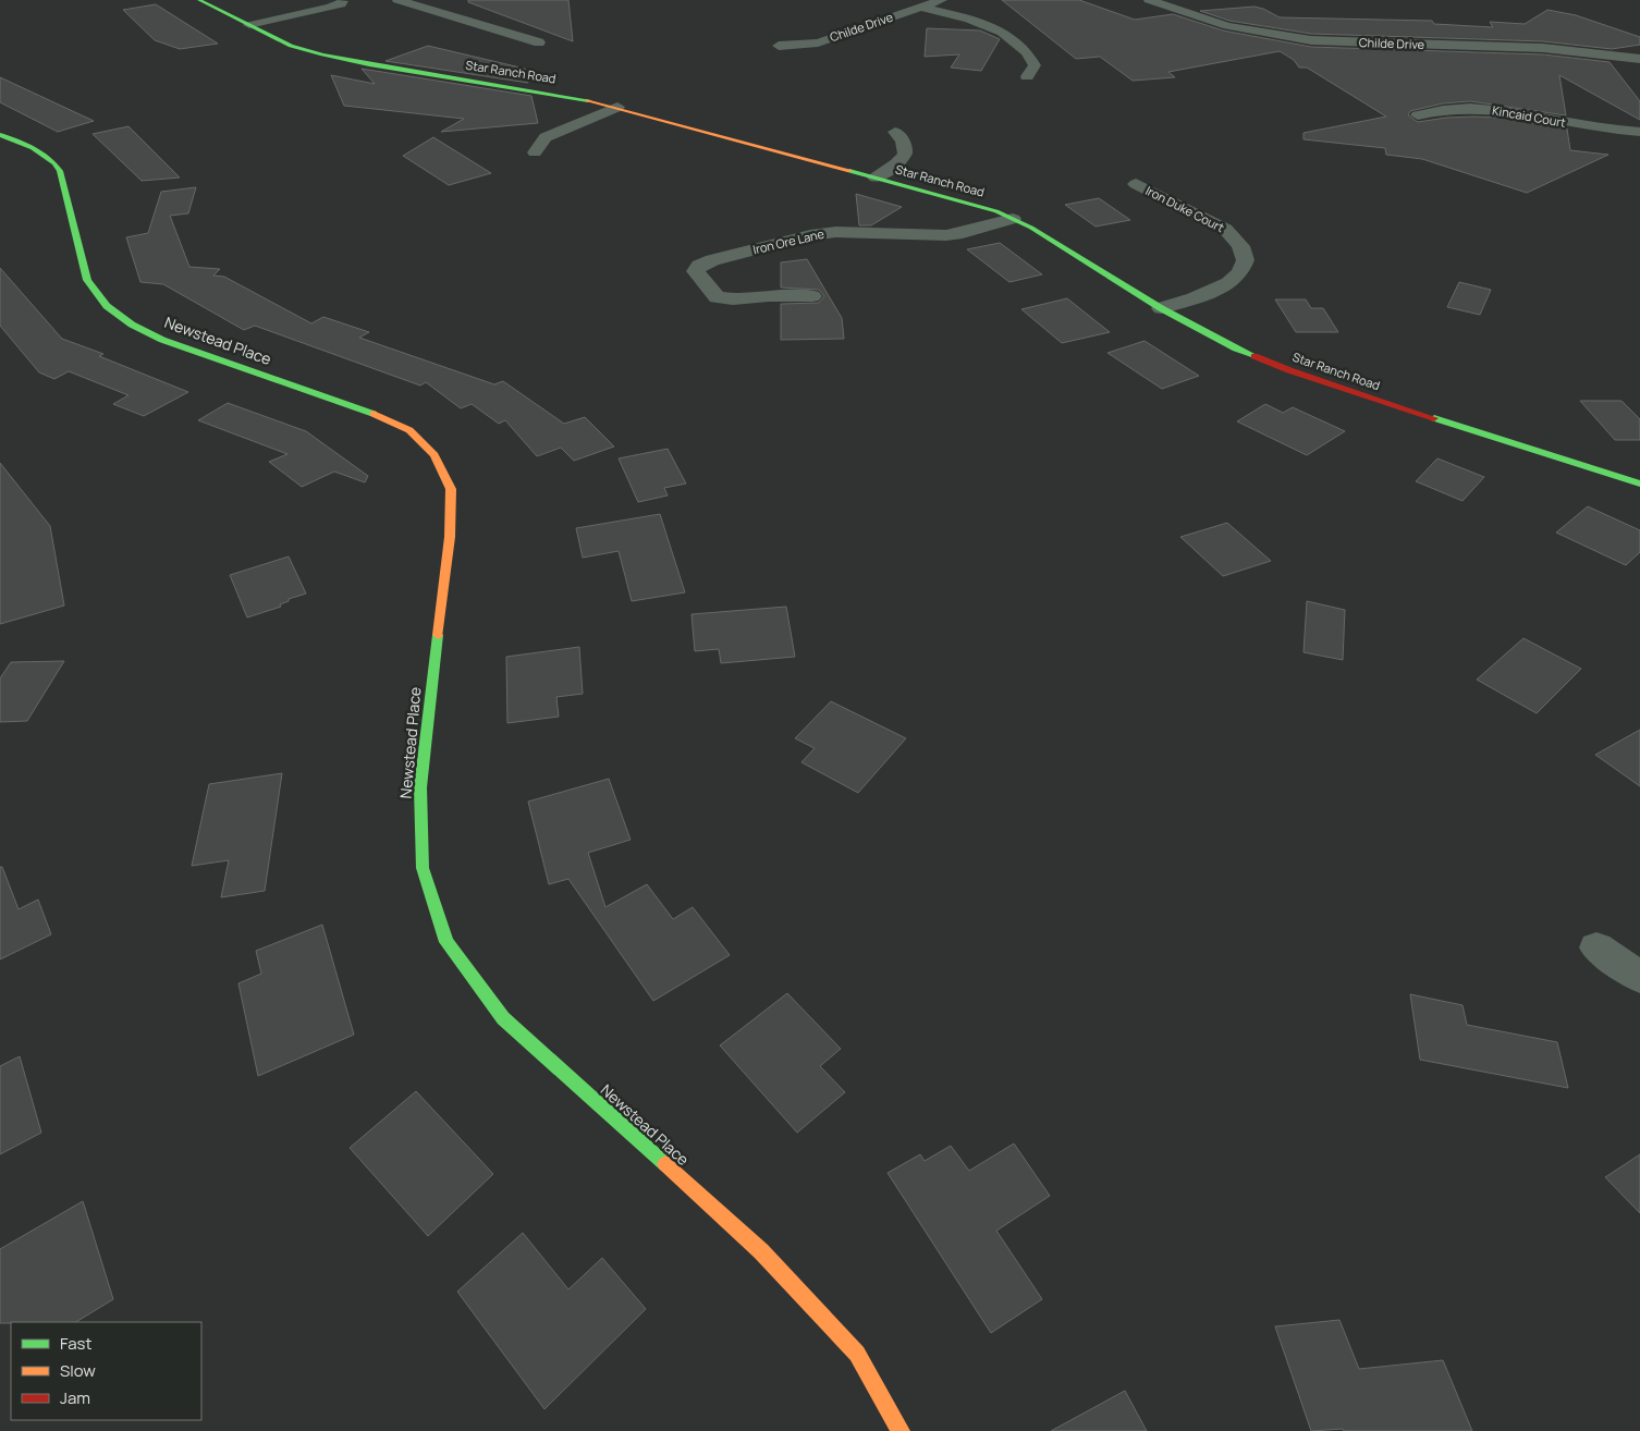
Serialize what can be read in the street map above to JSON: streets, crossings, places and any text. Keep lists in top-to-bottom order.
{
  "streets": {
    "street": [
      "Childe Drive",
      "Star Ranch Road",
      "Kincaid Court",
      "Iron Duke Court",
      "Iron Ore Lane",
      "Newstead Place"
    ]
  },
  "crossings": [
    ["Star Ranch Road", "Iron Duke Court"],
    ["Star Ranch Road", "Iron Ore Lane"]
  ],
  "legend": ["Fast", "Slow", "Jam"]
}
